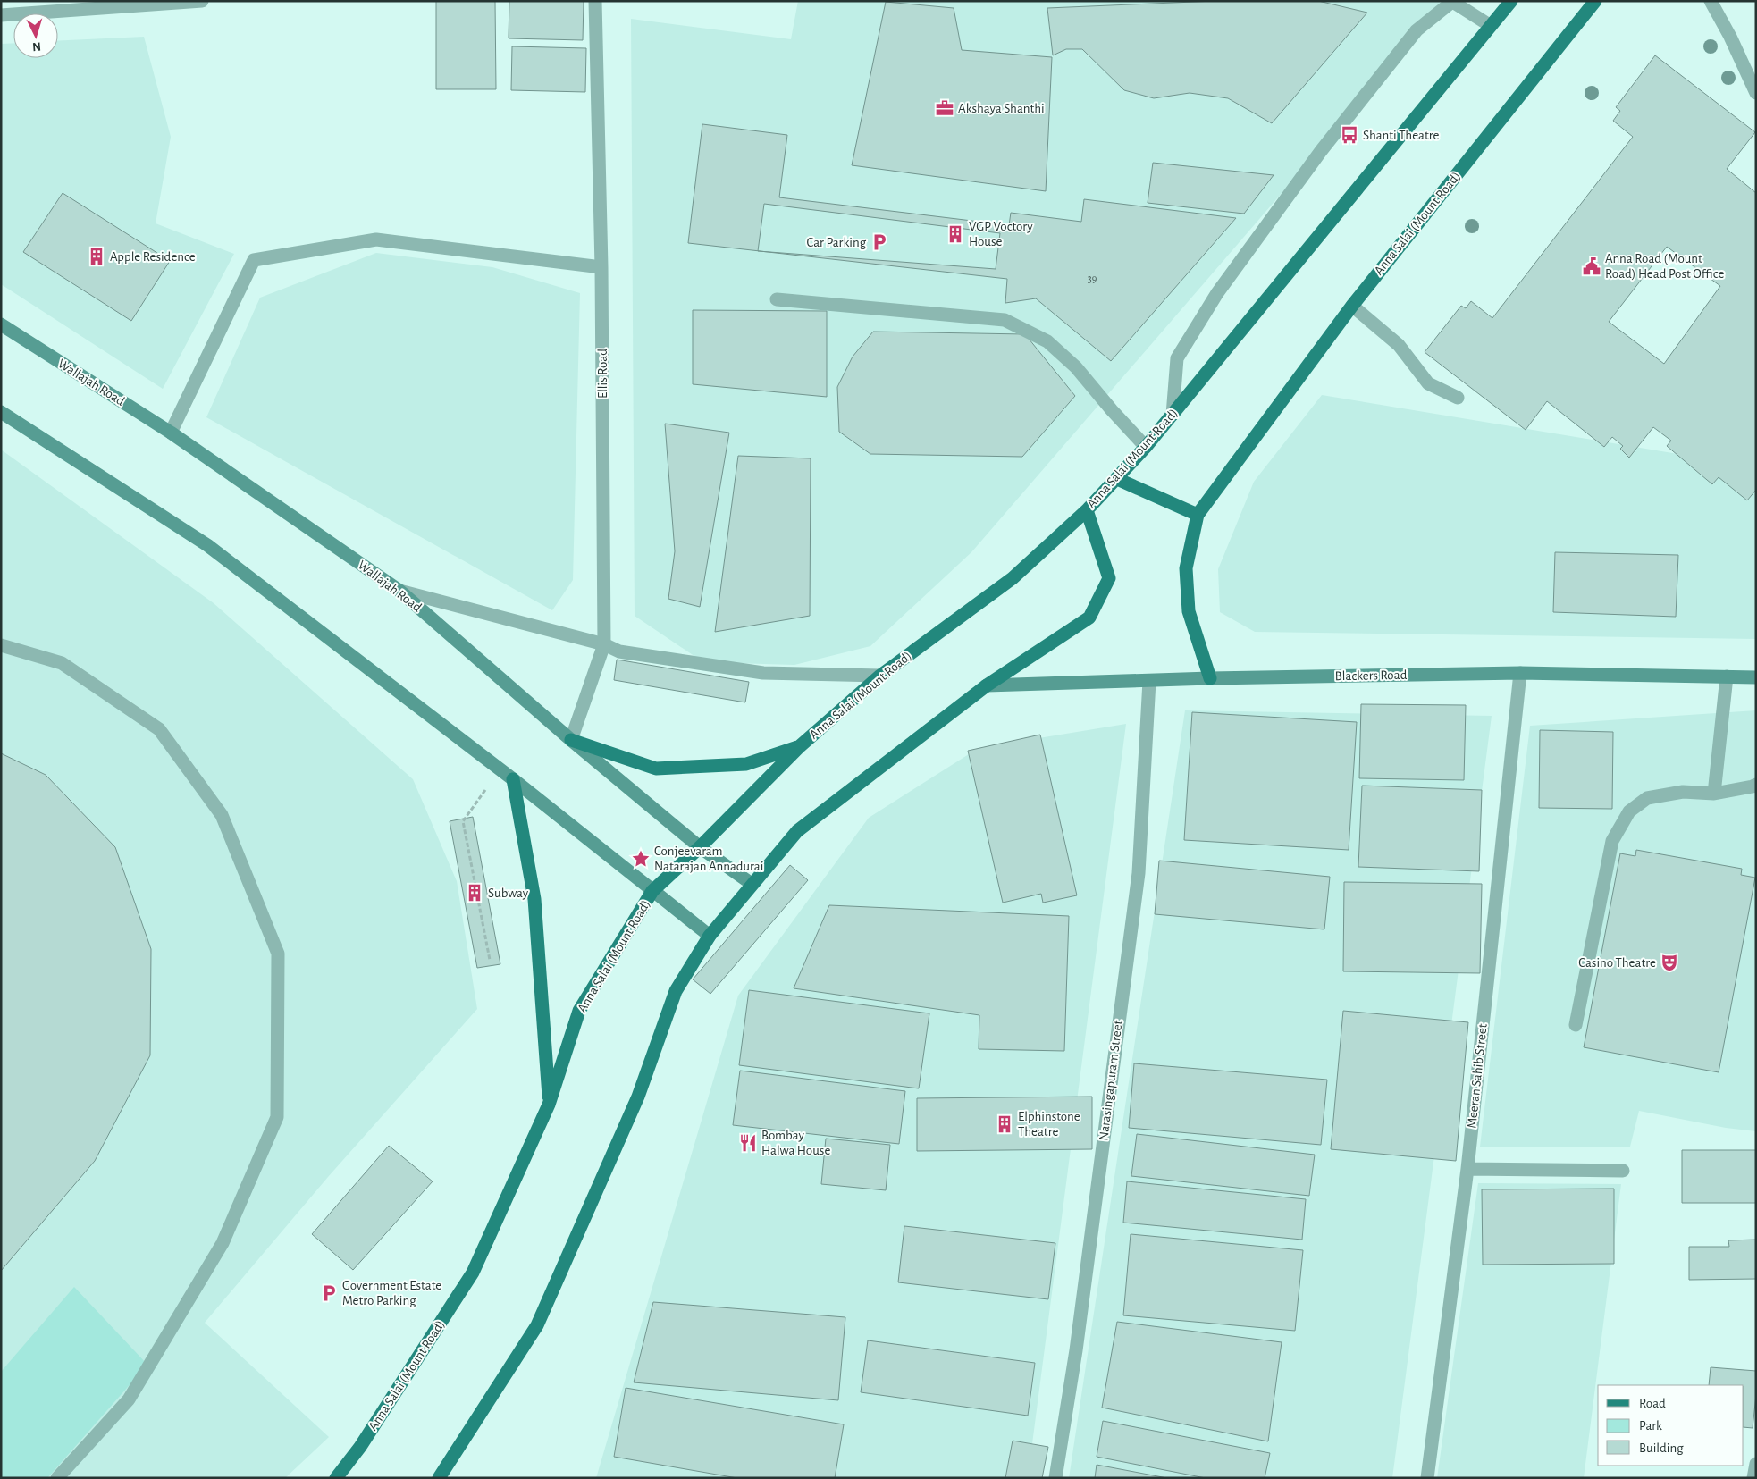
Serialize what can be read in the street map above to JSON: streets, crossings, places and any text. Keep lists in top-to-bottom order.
{
  "streets": {
    "main road": ["Anna Salai (Mount Road)", "Wallajah Road", "Blackers Road"],
    "street": ["Ellis Road", "Meeran Sahib Street", "Narasingapuram Street"]
  },
  "crossings": [
    ["Anna Salai (Mount Road)", "Wallajah Road"],
    ["Ellis Road", "Wallajah Road"],
    ["Blackers Road", "Meeran Sahib Street"],
    ["Blackers Road", "Narasingapuram Street"]
  ],
  "places": {
    "office": ["Akshaya Shanthi"],
    "bus stop": ["Shanti Theatre"],
    "building": [
      "VGP Voctory House",
      "Apple Residence",
      "Subway",
      "Elphinstone Theatre"
    ],
    "parking": ["Car Parking", "Government Estate Metro Parking"],
    "public building": ["Anna Road (Mount Road) Head Post Office"],
    "place": ["Conjeevaram Natarajan Annadurai"],
    "theatre": ["Casino Theatre"],
    "restaurant": ["Bombay Halwa House"]
  },
  "house_numbers": ["39"],
  "legend": ["Road", "Park", "Building"],
  "north": "bottom"
}
